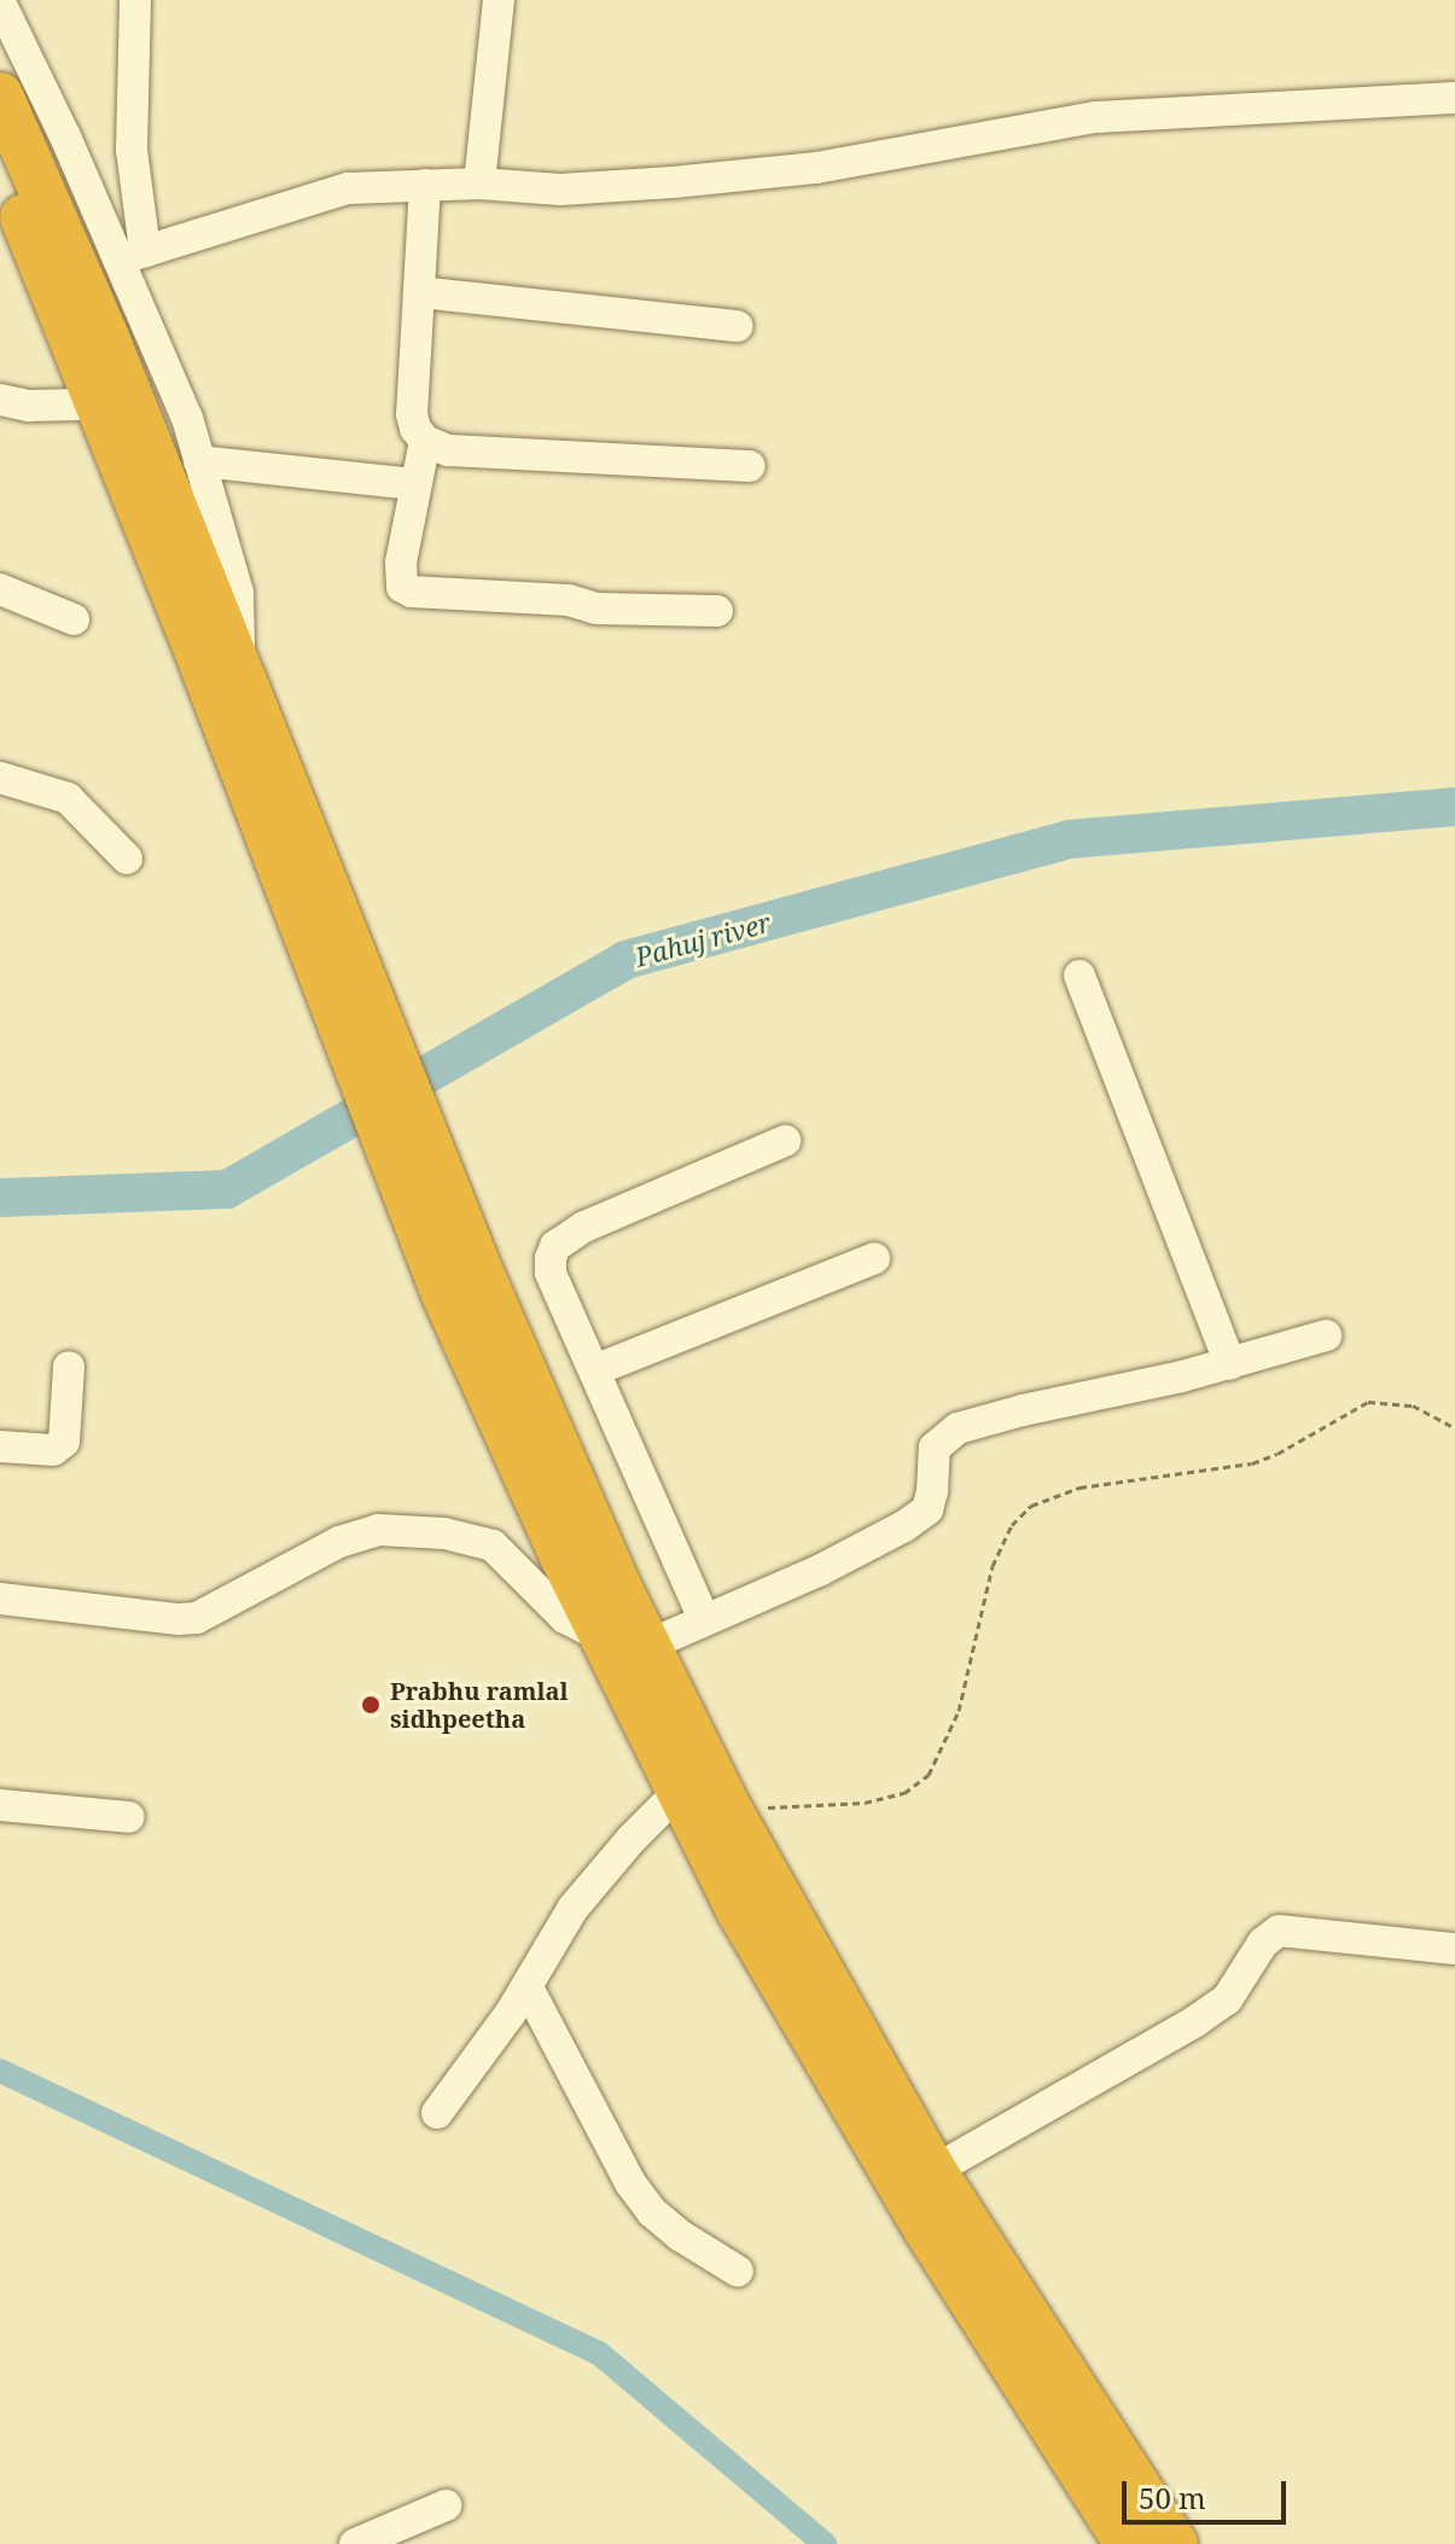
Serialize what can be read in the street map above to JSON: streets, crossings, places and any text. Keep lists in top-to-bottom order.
{
  "water": ["Pahuj river"],
  "places": ["Prabhu ramlal sidhpeetha"],
  "scale_bar": "50 m"
}
